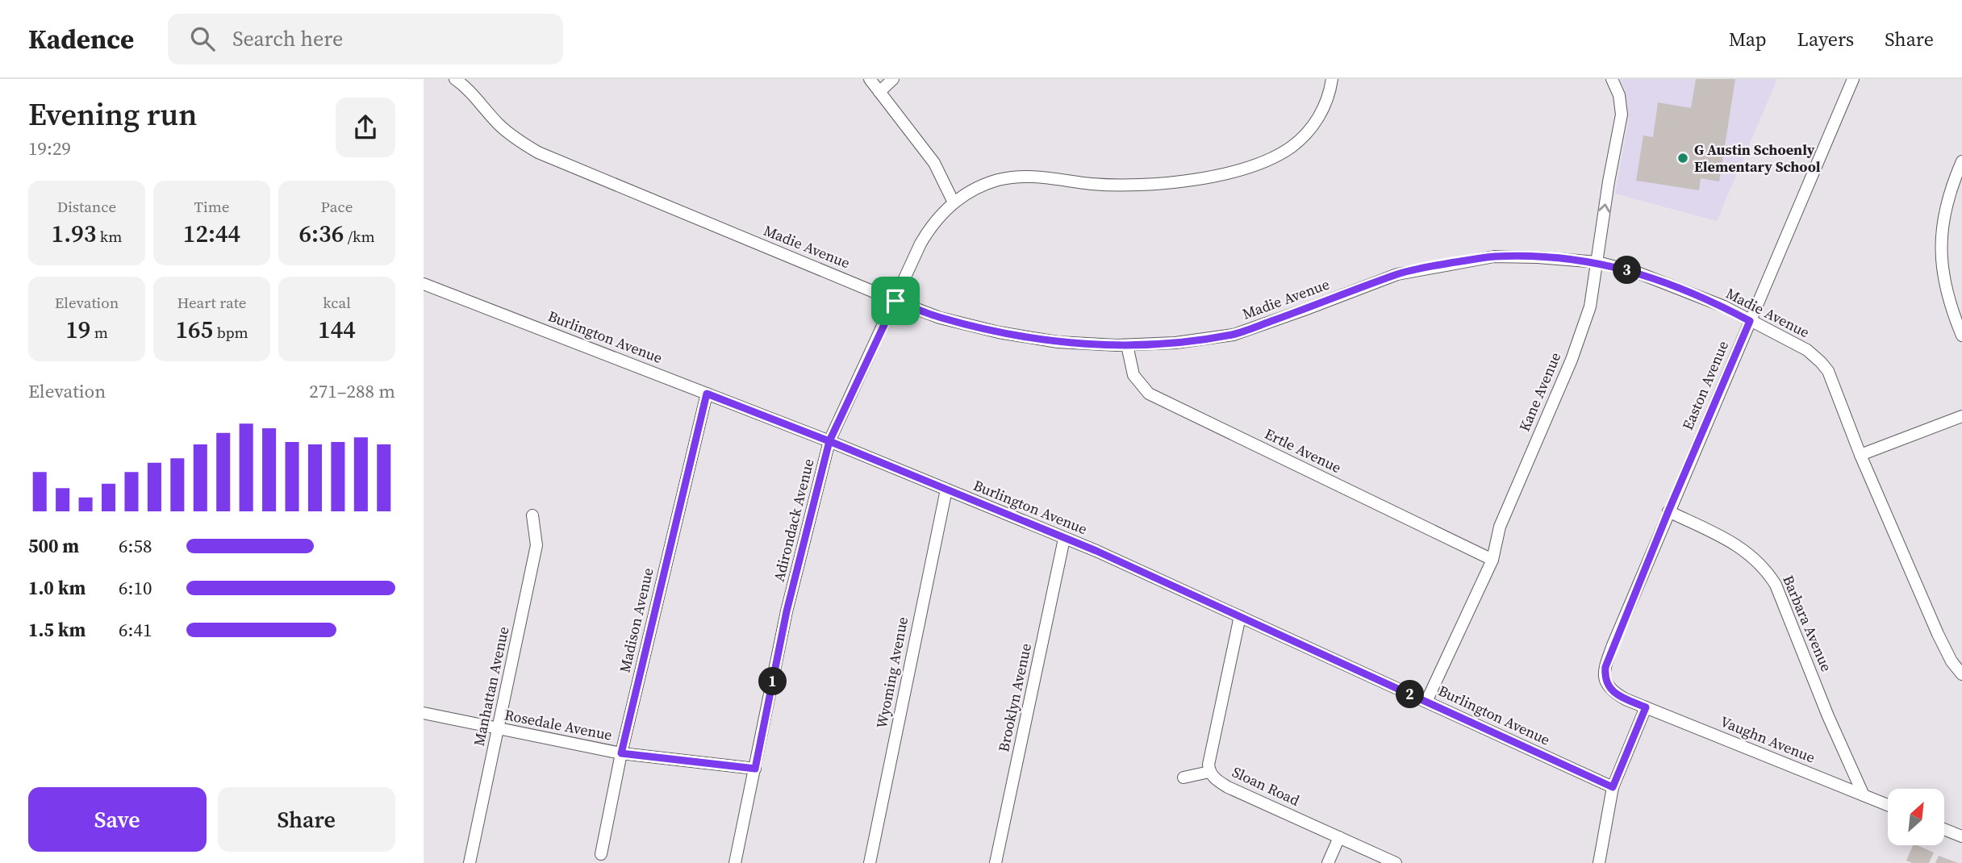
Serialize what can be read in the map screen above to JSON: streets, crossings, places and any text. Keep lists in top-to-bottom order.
{
  "streets": {
    "street": [
      "Madie Avenue",
      "Burlington Avenue",
      "Easton Avenue",
      "Kane Avenue",
      "Ertle Avenue",
      "Adirondack Avenue",
      "Madison Avenue",
      "Barbara Avenue",
      "Wyoming Avenue",
      "Manhattan Avenue",
      "Brooklyn Avenue",
      "Rosedale Avenue",
      "Vaughn Avenue",
      "Sloan Road"
    ]
  },
  "crossings": [
    ["Madie Avenue", "Easton Avenue"],
    ["Madie Avenue", "Kane Avenue"],
    ["Madie Avenue", "Ertle Avenue"],
    ["Madie Avenue", "Adirondack Avenue"],
    ["Burlington Avenue", "Kane Avenue"],
    ["Burlington Avenue", "Adirondack Avenue"],
    ["Burlington Avenue", "Madison Avenue"],
    ["Burlington Avenue", "Wyoming Avenue"],
    ["Burlington Avenue", "Brooklyn Avenue"],
    ["Burlington Avenue", "Sloan Road"],
    ["Easton Avenue", "Barbara Avenue"],
    ["Easton Avenue", "Vaughn Avenue"],
    ["Kane Avenue", "Ertle Avenue"],
    ["Adirondack Avenue", "Rosedale Avenue"],
    ["Madison Avenue", "Rosedale Avenue"],
    ["Barbara Avenue", "Vaughn Avenue"],
    ["Manhattan Avenue", "Rosedale Avenue"]
  ],
  "places": ["G Austin Schoenly Elementary School"],
  "north": "top right",
  "page": {
    "header": "Kadence",
    "search": "Search here",
    "nav": ["Map", "Layers", "Share"],
    "heading": ["Evening run", "19:29"],
    "stats": [
      ["Distance", "1.93 km"],
      ["Time", "12:44"],
      ["Pace", "6:36 /km"],
      ["Elevation", "19 m"],
      ["Heart rate", "165 bpm"],
      ["kcal", "144"]
    ],
    "pins": ["3", "1", "2"],
    "chart": ["Elevation", "271–288 m"],
    "list": [
      {
        "name": "500 m",
        "note": "6:58"
      },
      {
        "name": "1.0 km",
        "note": "6:10"
      },
      {
        "name": "1.5 km",
        "note": "6:41"
      }
    ],
    "buttons": ["Save", "Share"]
  }
}
